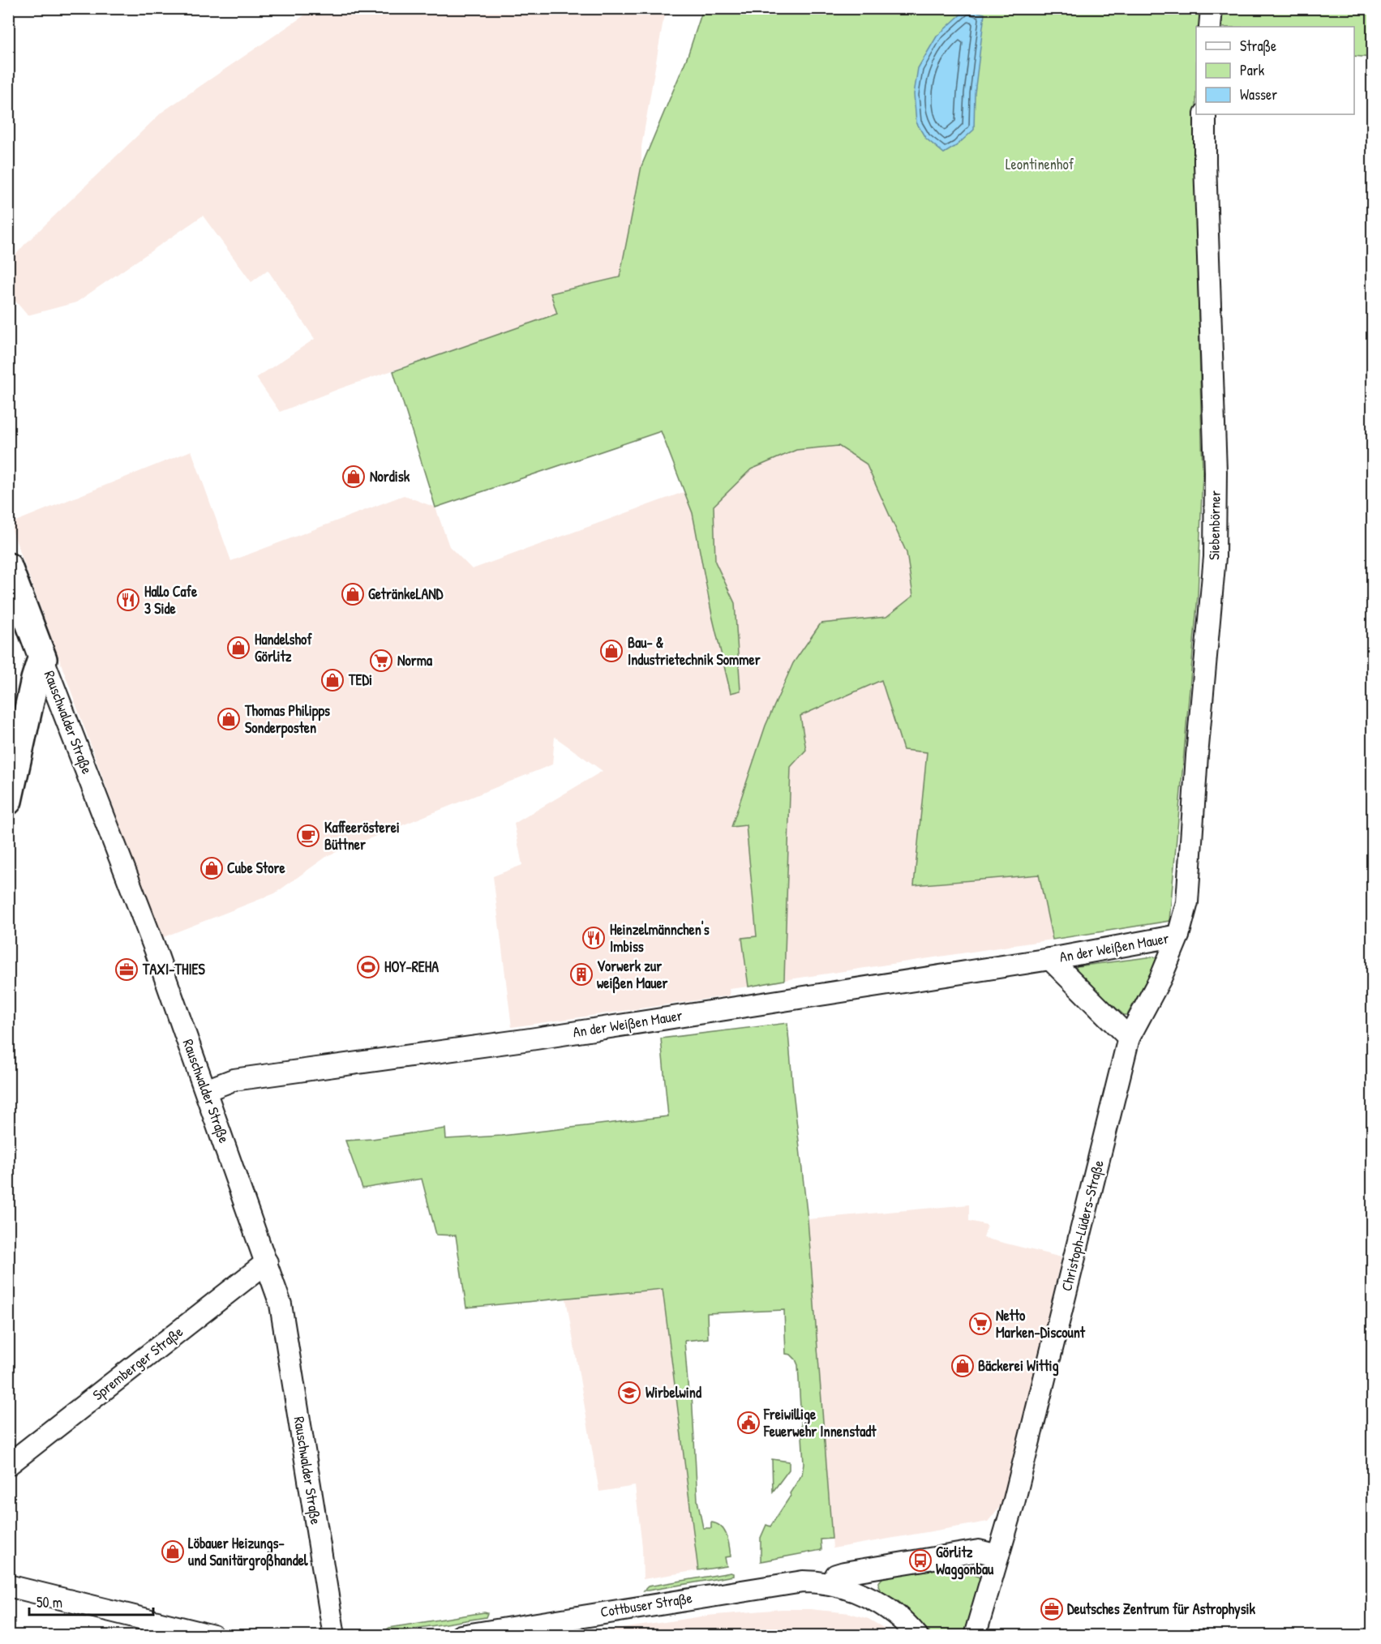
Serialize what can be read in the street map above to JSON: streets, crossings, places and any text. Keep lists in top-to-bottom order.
{
  "streets": {
    "main road": ["Rauschwalder Straße"],
    "street": [
      "Siebenbörner",
      "An der Weißen Mauer",
      "Christoph-Lüders-Straße",
      "Spremberger Straße",
      "Cottbuser Straße"
    ]
  },
  "crossings": [
    ["Siebenbörner", "An der Weißen Mauer"],
    ["Siebenbörner", "Christoph-Lüders-Straße"],
    ["Rauschwalder Straße", "An der Weißen Mauer"],
    ["Rauschwalder Straße", "Spremberger Straße"],
    ["An der Weißen Mauer", "Christoph-Lüders-Straße"]
  ],
  "parks": ["Leontinenhof"],
  "places": {
    "shop": [
      "Nordisk",
      "GetränkeLAND",
      "Handelshof Görlitz",
      "Bau- & Industrietechnik Sommer",
      "TEDi",
      "Thomas Philipps Sonderposten",
      "Cube Store",
      "Bäckerei Wittig",
      "Löbauer Heizungs- und Sanitärgroßhandel"
    ],
    "restaurant": ["Hallo Cafe 3 Side", "Heinzelmännchen's Imbiss"],
    "supermarket": ["Norma", "Netto Marken-Discount"],
    "cafe": ["Kaffeerösterei Büttner"],
    "sports": ["HOY-REHA"],
    "office": ["TAXI-THIES", "Deutsches Zentrum für Astrophysik"],
    "building": ["Vorwerk zur weißen Mauer"],
    "school or university": ["Wirbelwind"],
    "public building": ["Freiwillige Feuerwehr Innenstadt"],
    "bus stop": ["Görlitz Waggonbau"]
  },
  "legend": ["Straße", "Park", "Wasser"],
  "scale_bar": "50 m"
}
